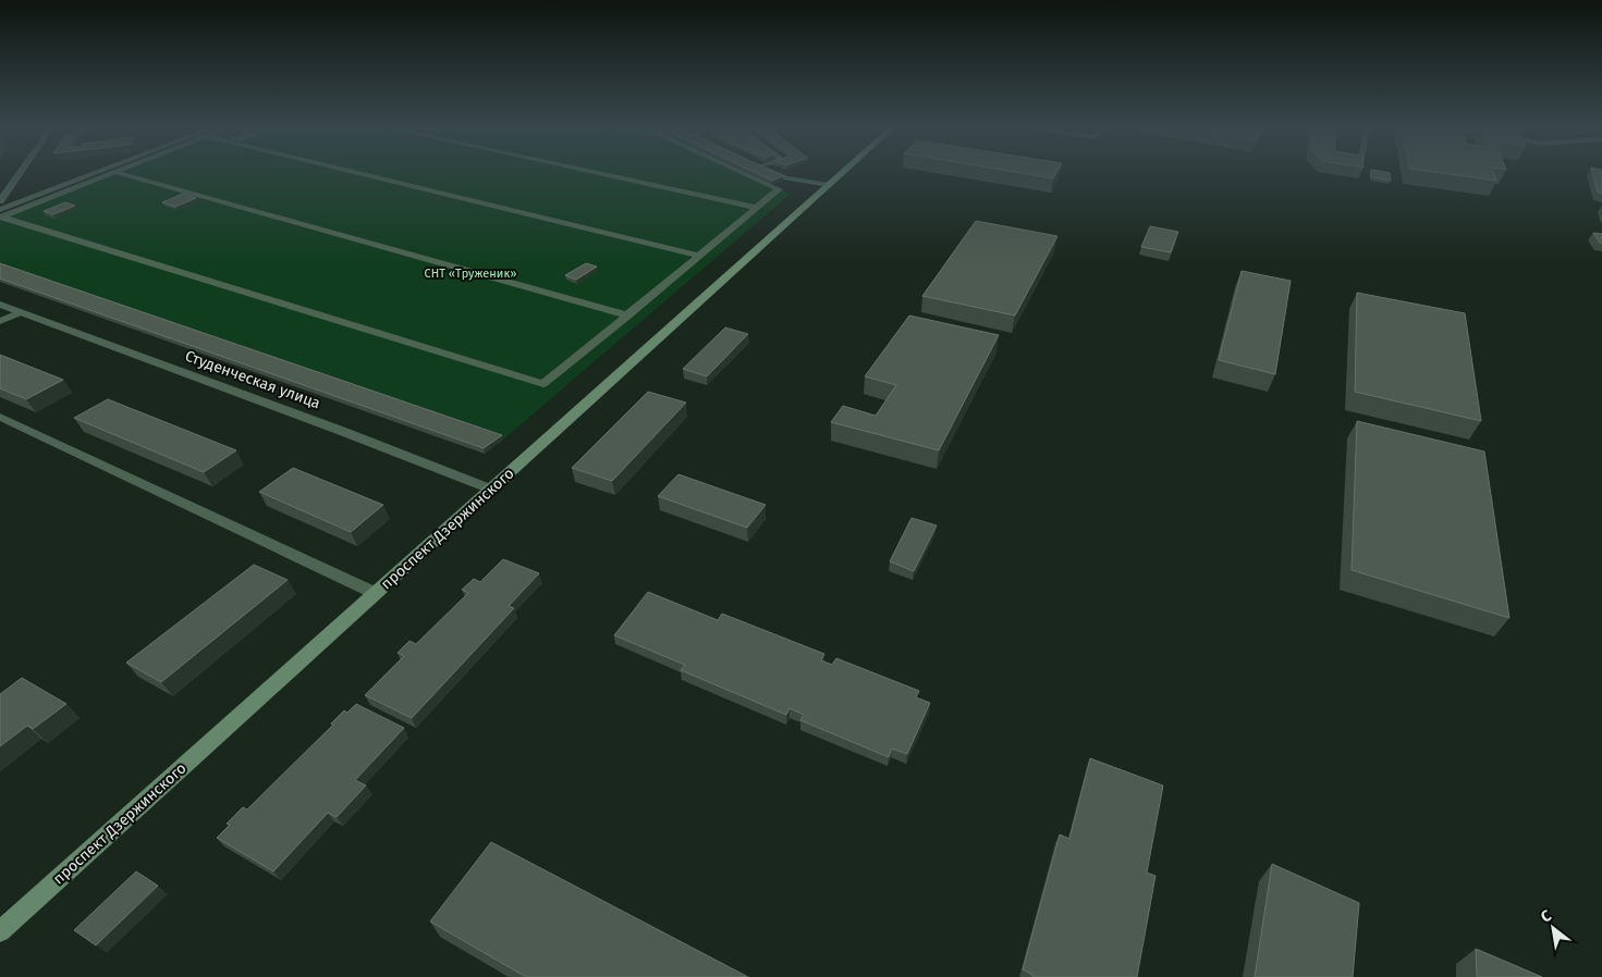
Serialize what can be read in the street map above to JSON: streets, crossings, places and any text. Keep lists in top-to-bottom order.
{
  "streets": {
    "main road": ["проспект Дзержинского"],
    "street": ["Студенческая улица"]
  },
  "crossings": [
    ["Студенческая улица", "проспект Дзержинского"]
  ],
  "parks": ["СНТ «Труженик»"],
  "north": "top left"
}
